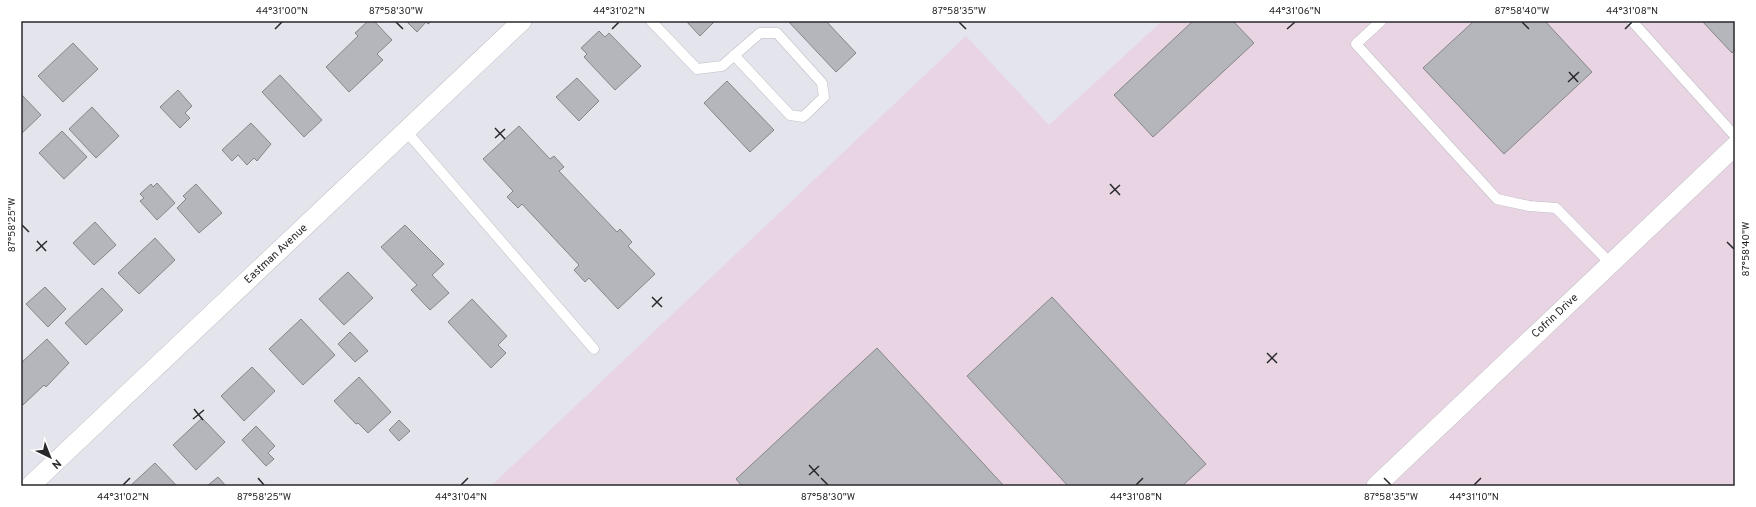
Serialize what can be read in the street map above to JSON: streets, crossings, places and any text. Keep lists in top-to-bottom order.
{
  "streets": {
    "street": ["Eastman Avenue", "Cofrin Drive"]
  },
  "north": "bottom right",
  "coordinates": [
    "44°31'00\"N",
    "87°58'30\"W",
    "44°31'02\"N",
    "87°58'35\"W",
    "44°31'06\"N",
    "87°58'40\"W",
    "44°31'08\"N",
    "87°58'25\"W",
    "44°31'04\"N",
    "44°31'10\"N"
  ]
}
